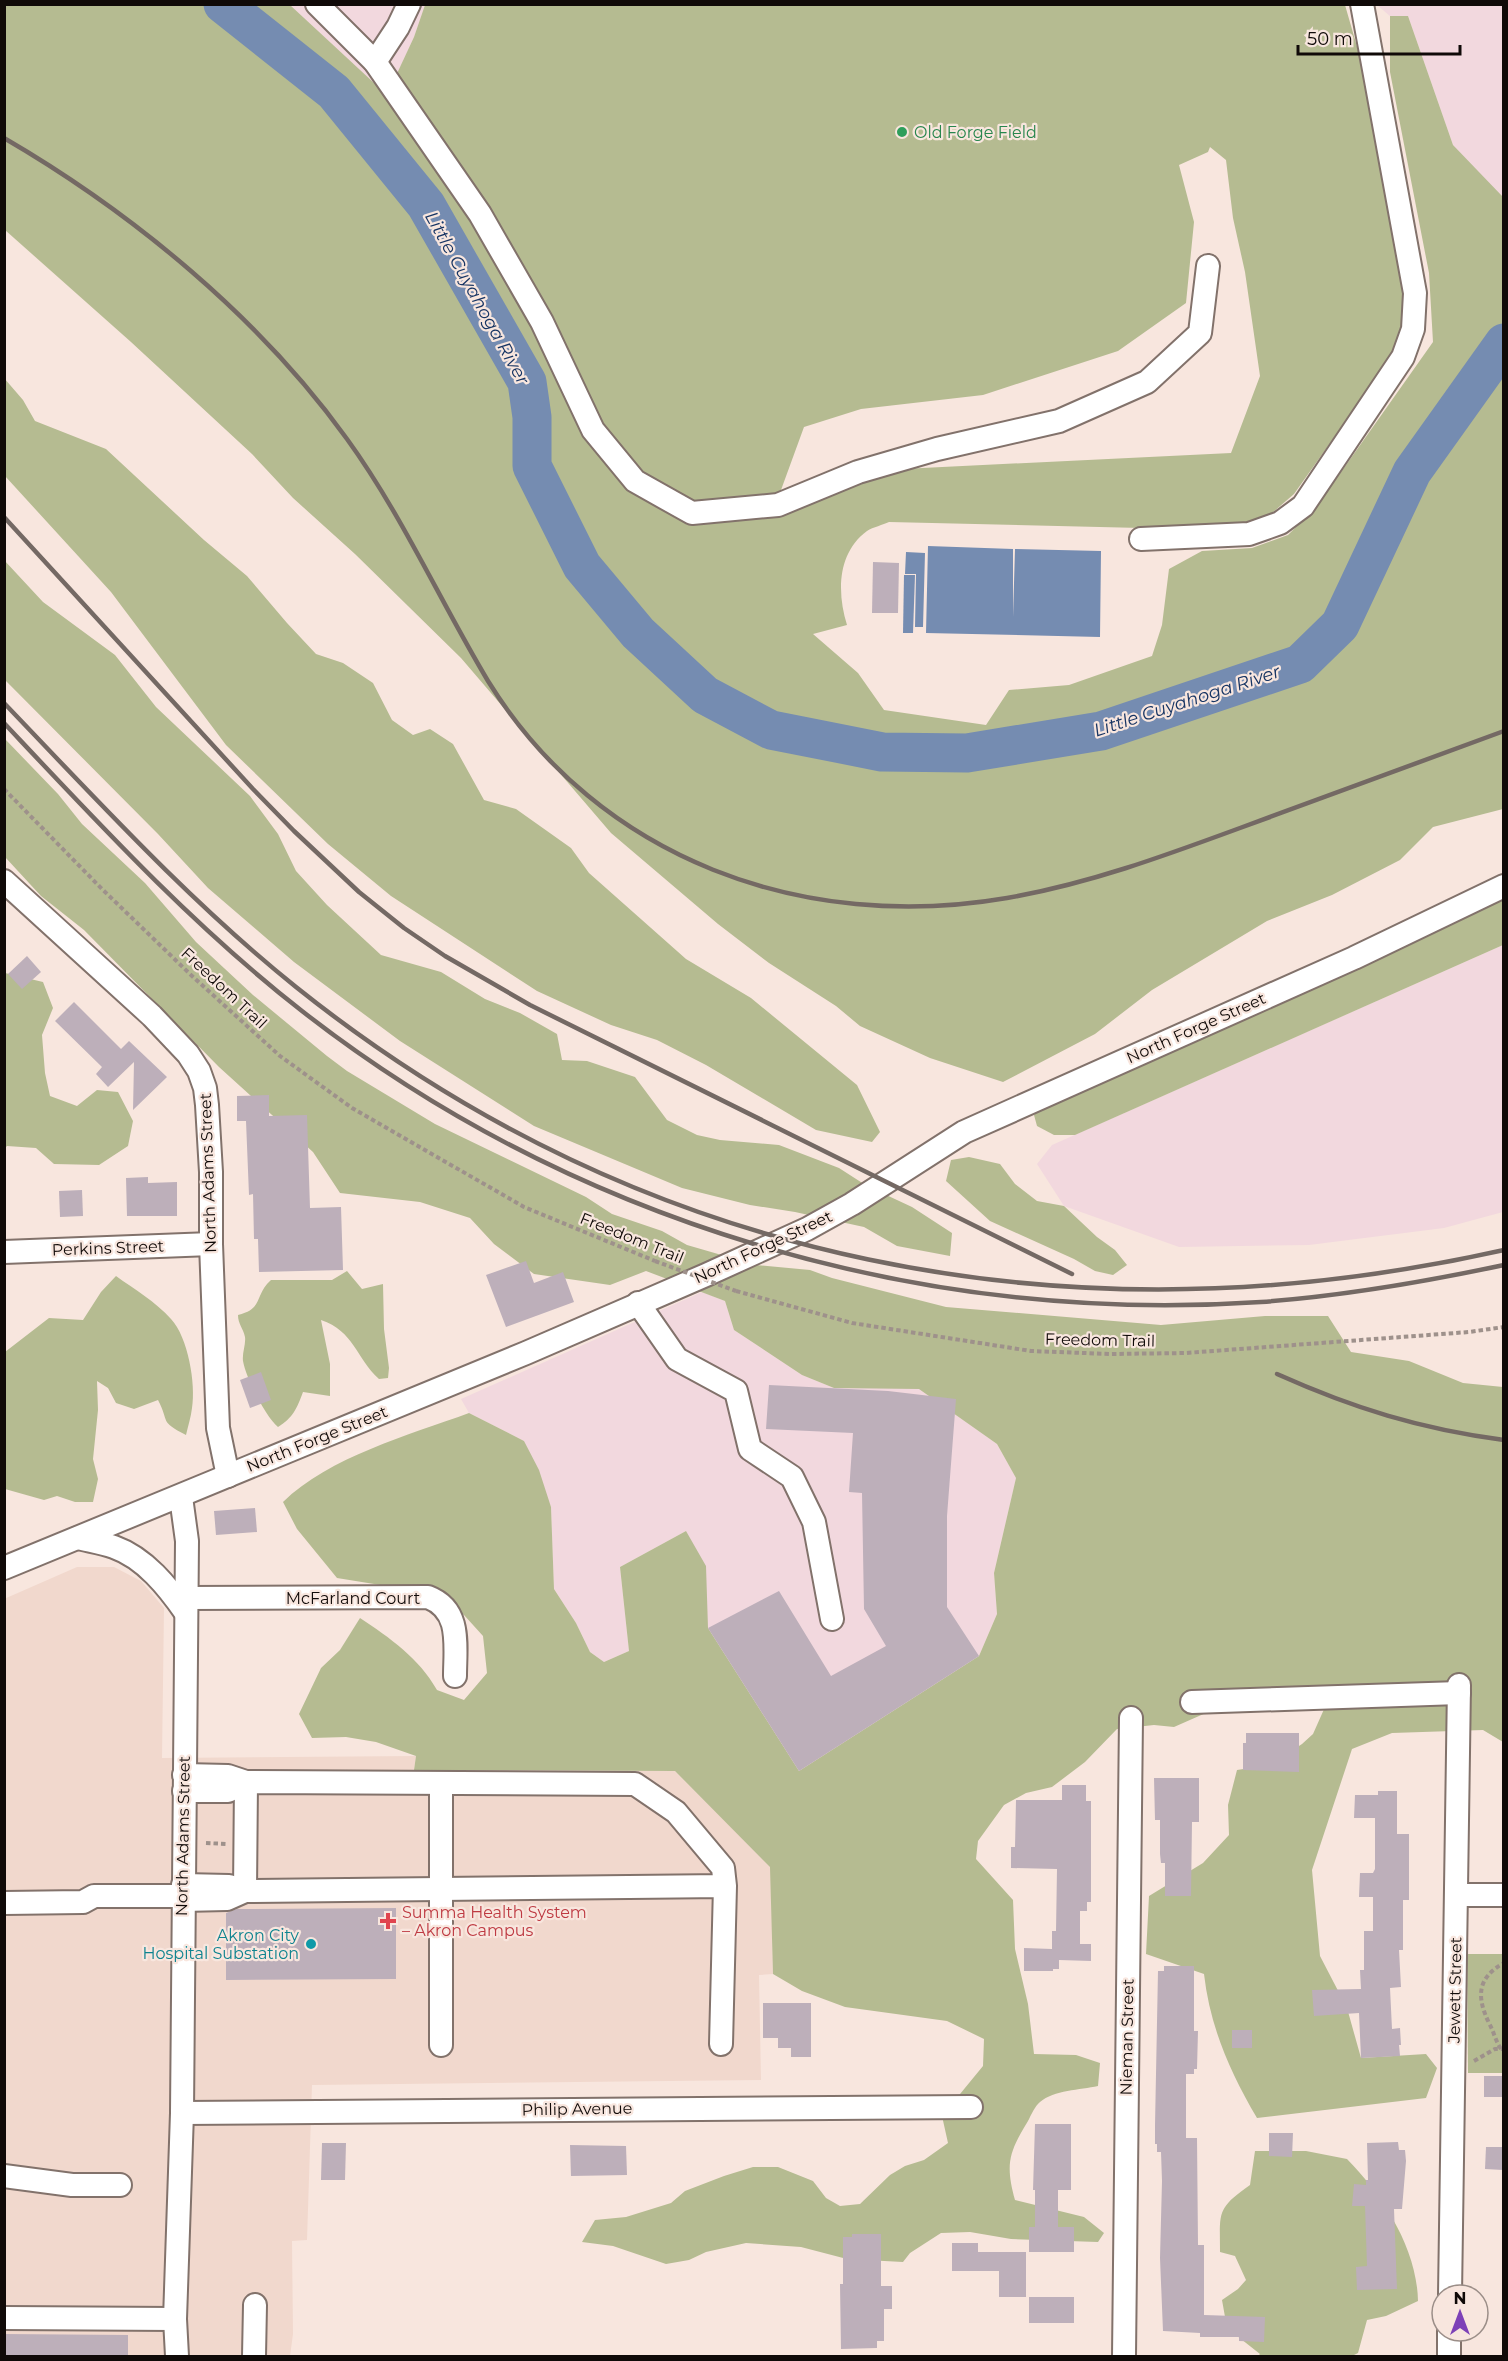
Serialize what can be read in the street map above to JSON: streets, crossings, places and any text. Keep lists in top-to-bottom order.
{
  "streets": {
    "street": [
      "North Forge Street",
      "North Adams Street",
      "Perkins Street",
      "McFarland Court",
      "Jewett Street",
      "Nieman Street",
      "Philip Avenue"
    ],
    "path": ["Freedom Trail"]
  },
  "crossings": [
    ["North Forge Street", "North Adams Street"],
    ["North Adams Street", "Perkins Street"],
    ["North Adams Street", "McFarland Court"],
    ["North Adams Street", "Philip Avenue"]
  ],
  "water": ["Little Cuyahoga River"],
  "places": {
    "other": ["Old Forge Field", "Akron City Hospital Substation"],
    "health": ["Summa Health System – Akron Campus"]
  },
  "scale_bar": "50 m",
  "north": "top"
}
